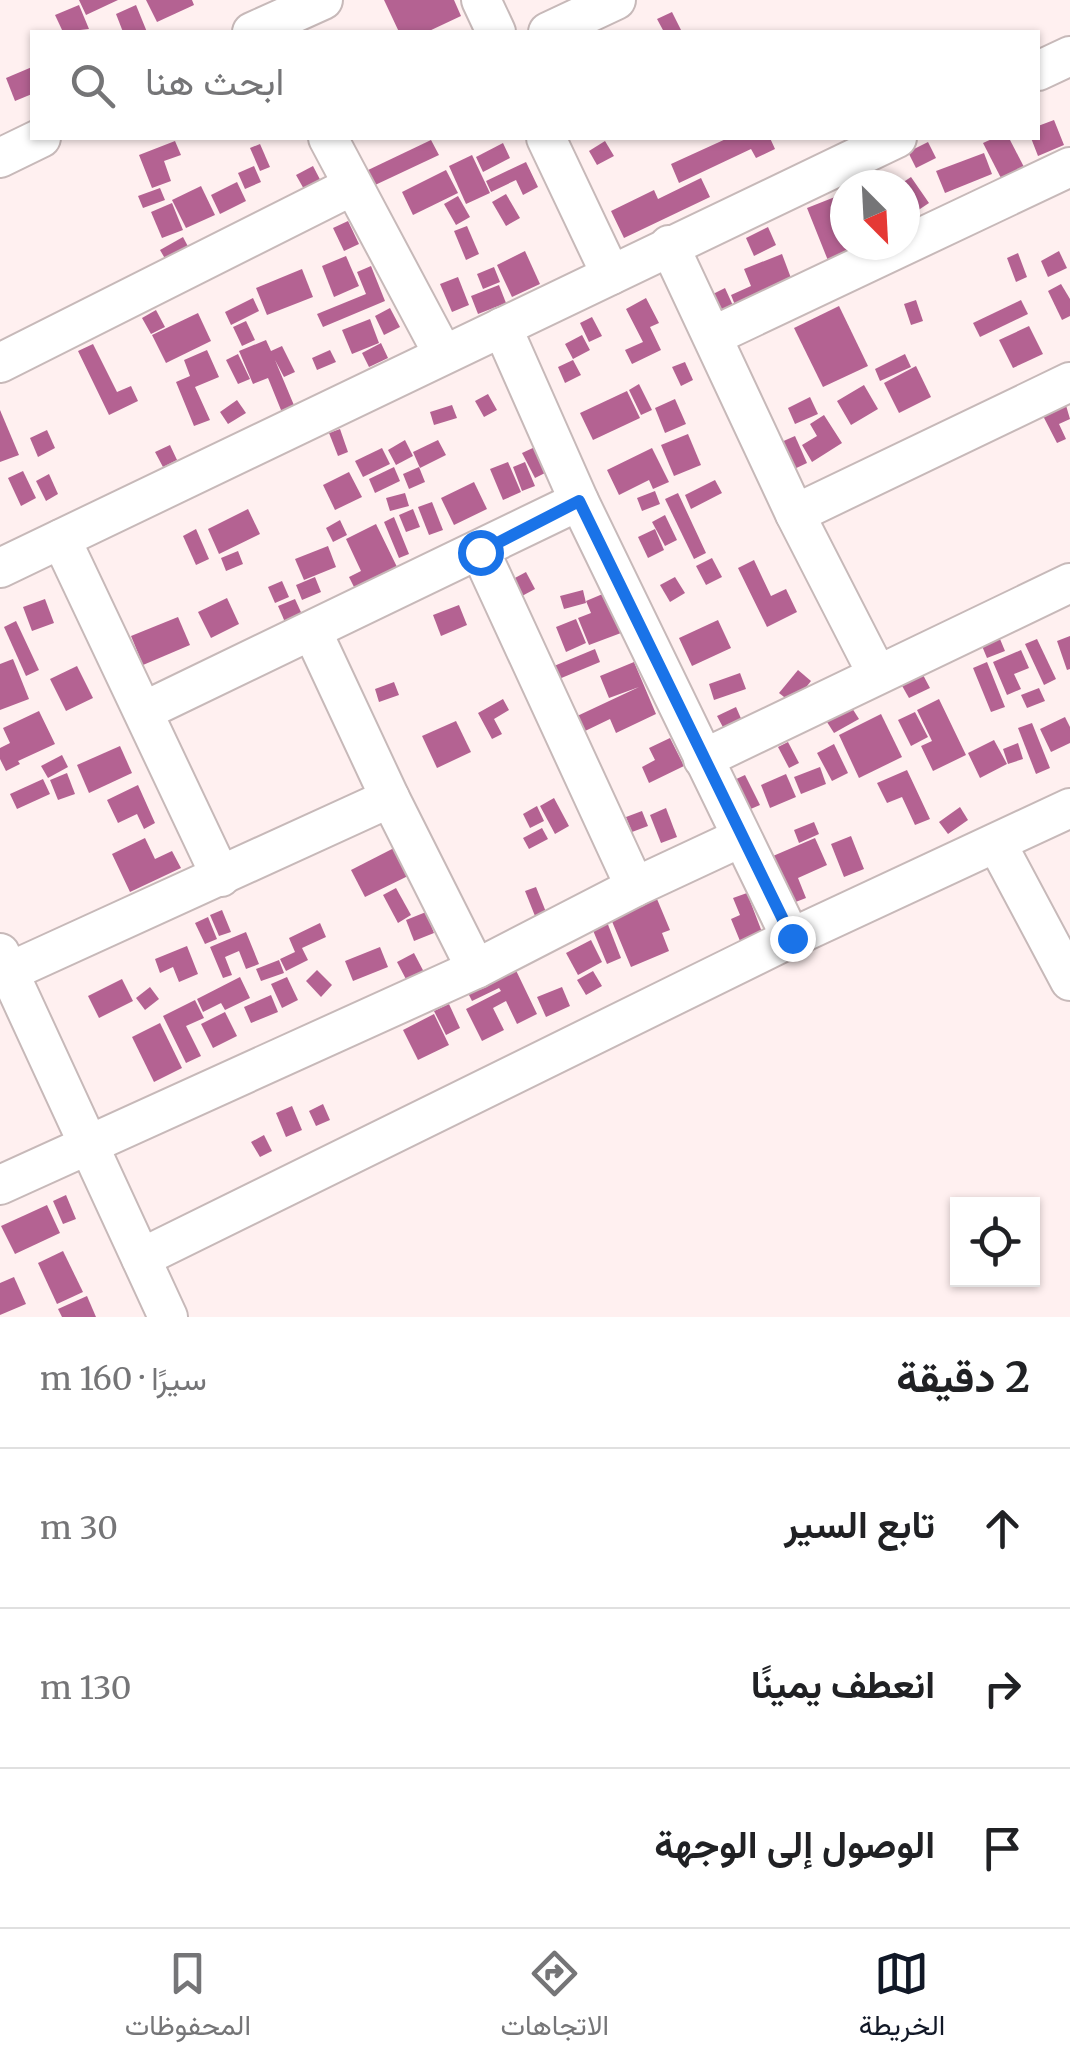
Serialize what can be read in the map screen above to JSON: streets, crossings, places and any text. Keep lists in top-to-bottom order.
{
  "north": "bottom right",
  "page": {
    "search": "ابحث هنا",
    "heading": ["2 دقيقة", "سيرًا · 160 m"],
    "list": [
      ["تابع السير", "30 m"],
      ["انعطف يمينًا", "130 m"],
      "الوصول إلى الوجهة"
    ],
    "nav": ["الخريطة", "الاتجاهات", "المحفوظات"]
  }
}
